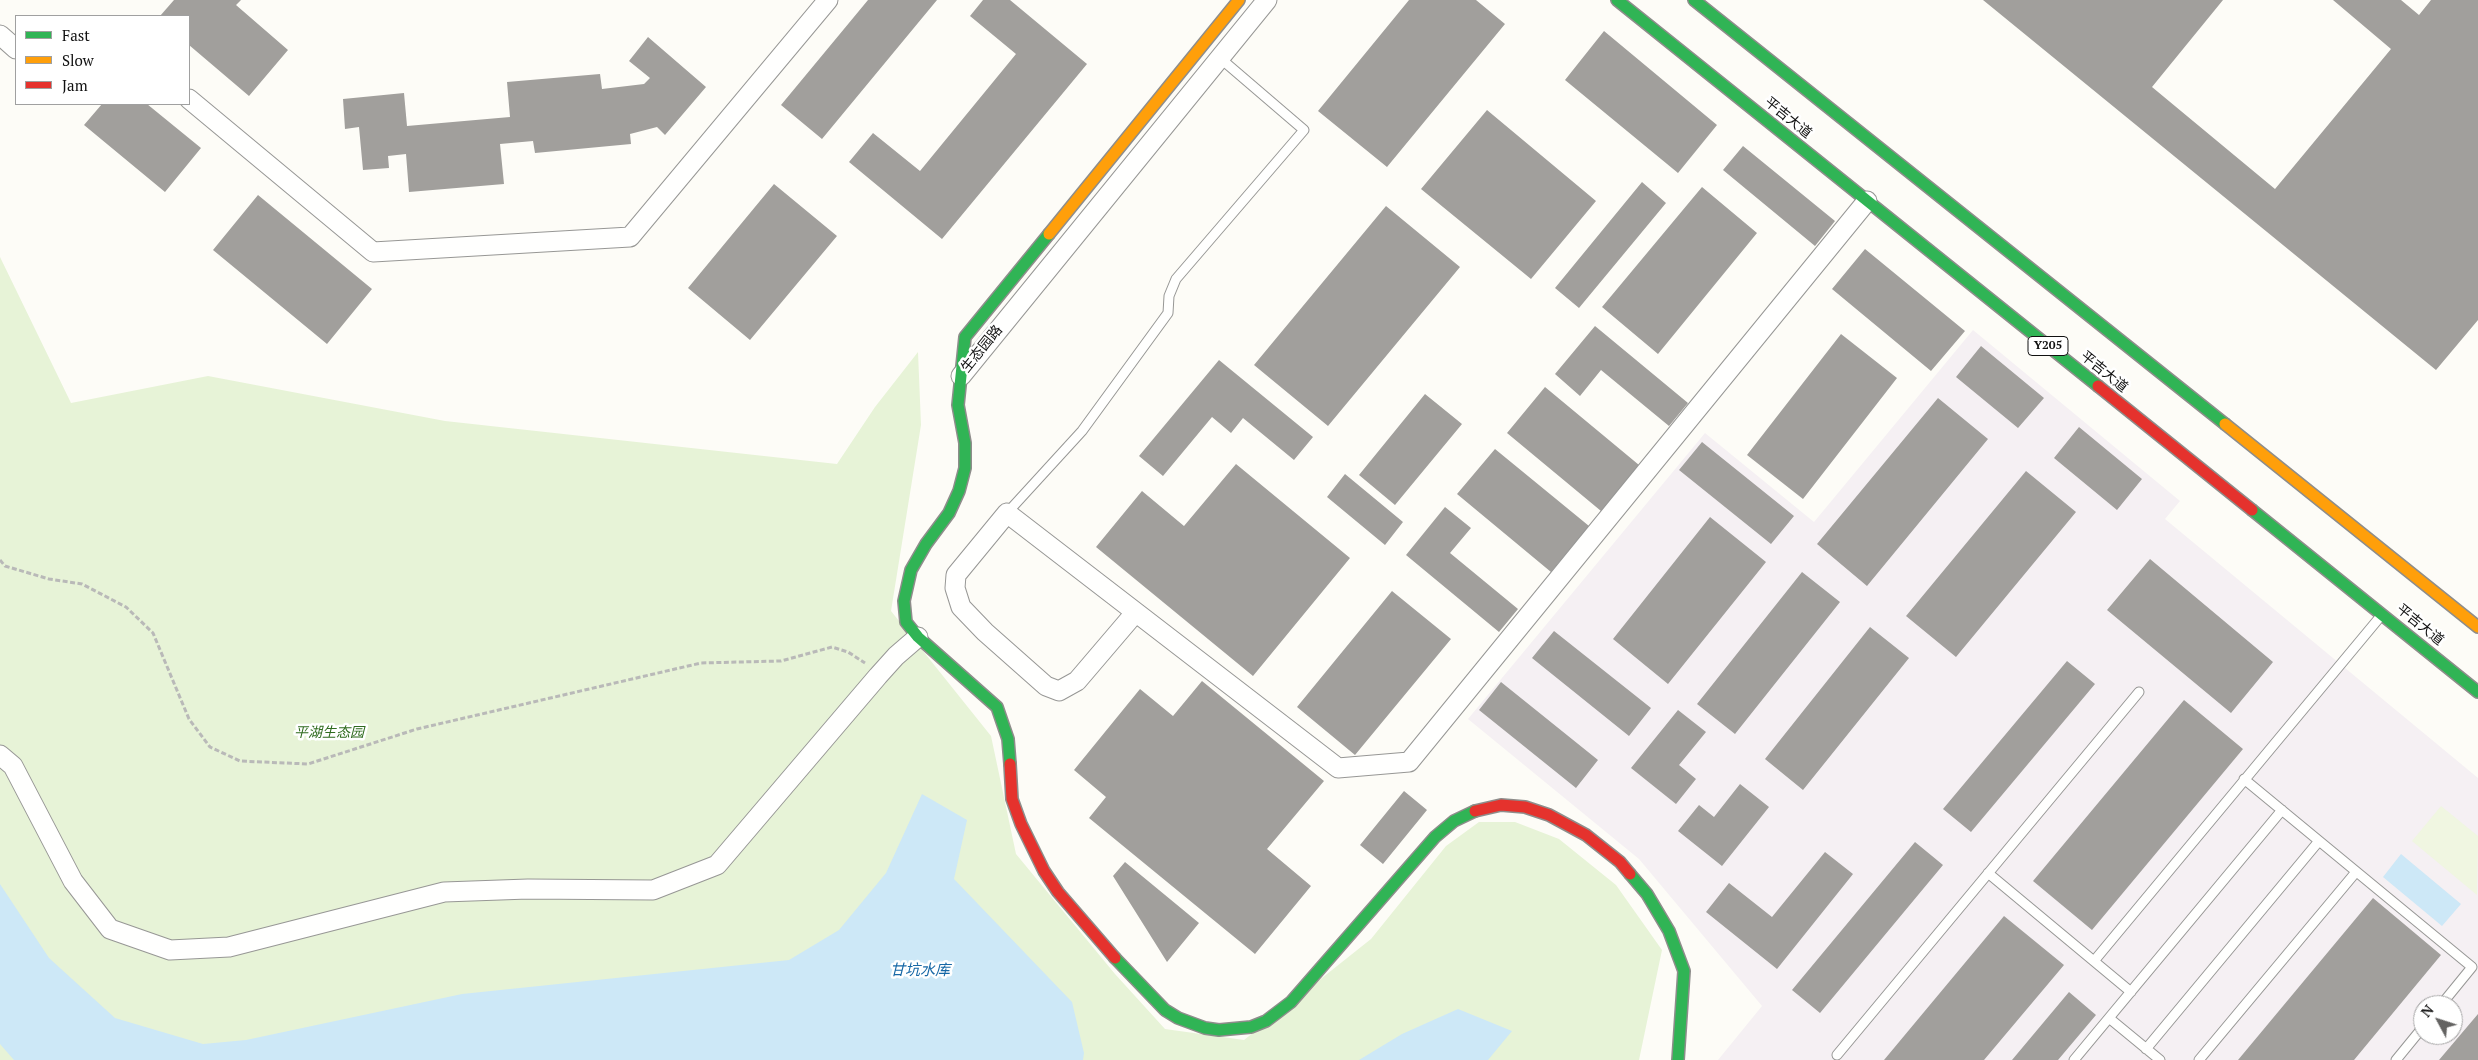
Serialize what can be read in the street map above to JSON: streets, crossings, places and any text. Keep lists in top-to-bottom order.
{
  "streets": {
    "main road": ["平吉大道", "Y205", "生态园路"]
  },
  "water": ["甘坑水库"],
  "parks": ["平湖生态园"],
  "legend": ["Fast", "Slow", "Jam"],
  "north": "top left"
}
